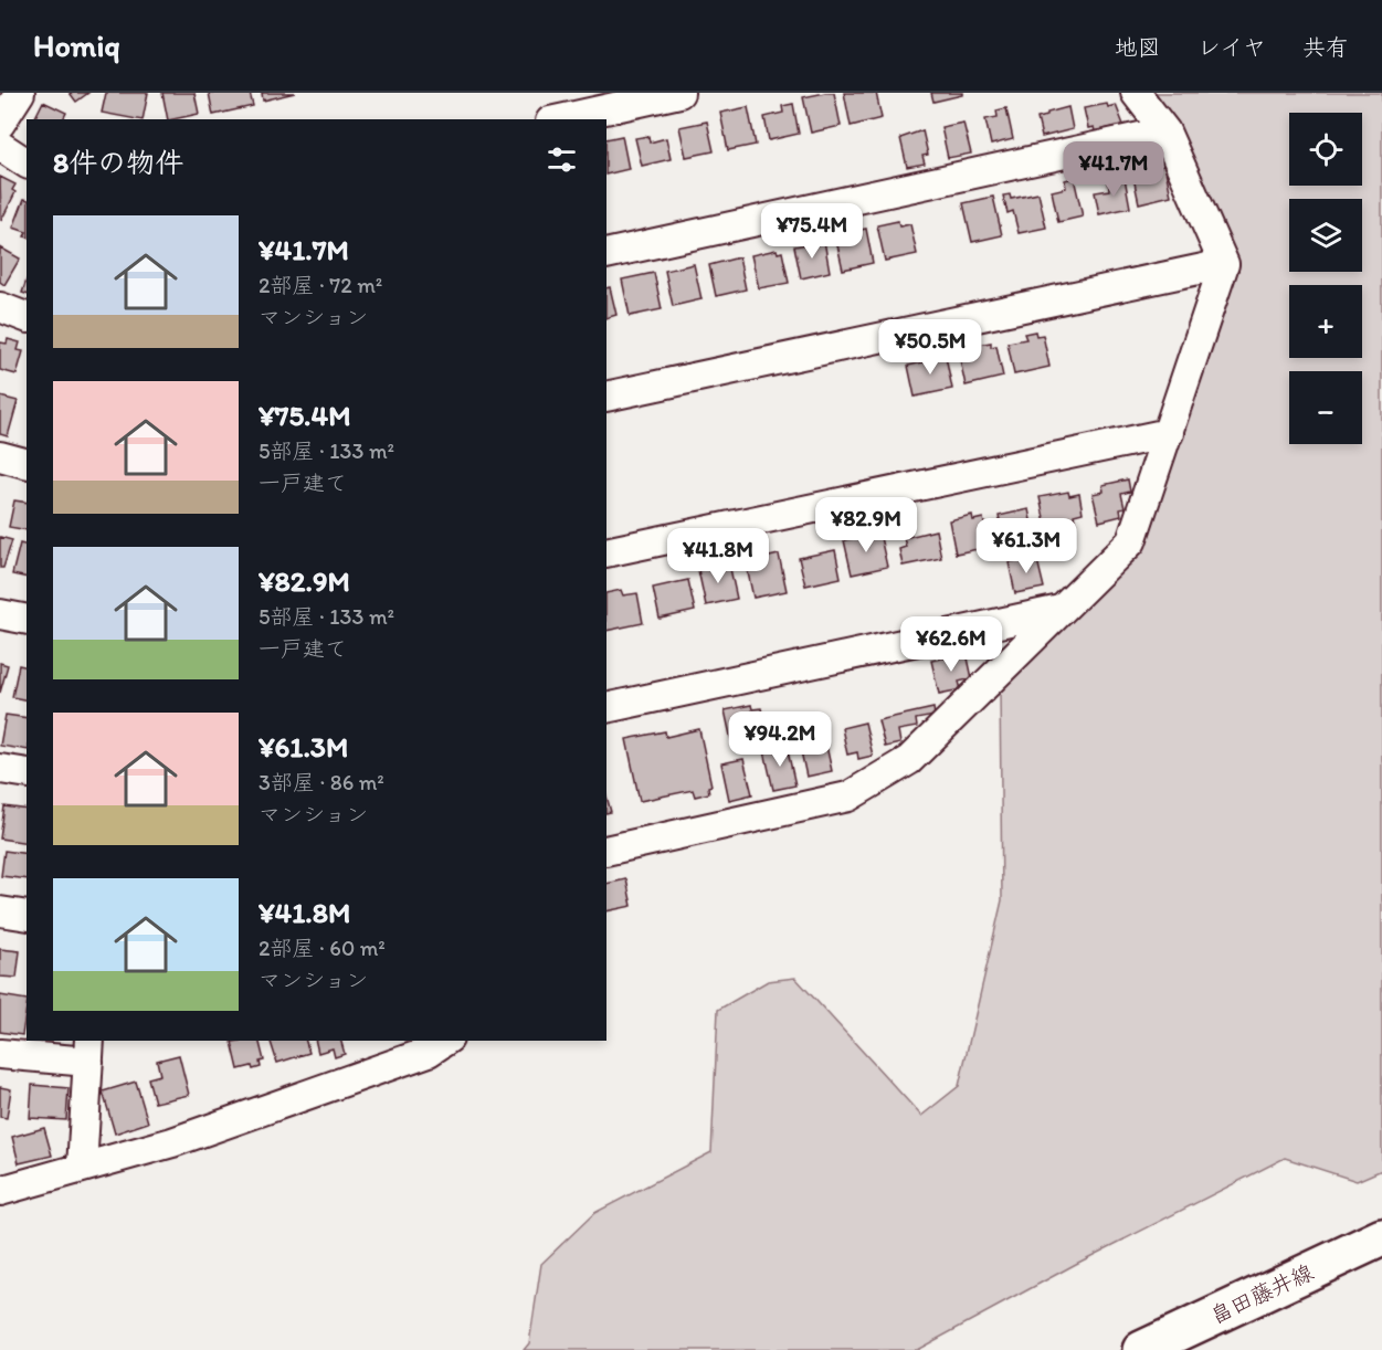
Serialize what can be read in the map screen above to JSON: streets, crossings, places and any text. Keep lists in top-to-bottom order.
{
  "streets": {
    "main road": ["畠田藤井線"]
  },
  "page": {
    "header": "Homiq",
    "nav": ["地図", "レイヤ", "共有"],
    "map_buttons": ["+", "−"],
    "heading": "8件の物件",
    "price": [
      "¥41.7M",
      "¥75.4M",
      "¥50.5M",
      "¥82.9M",
      "¥61.3M",
      "¥41.8M",
      "¥62.6M",
      "¥94.2M"
    ],
    "list": [
      {
        "name": "¥41.7M",
        "note": "2部屋 · 72 m² · マンション"
      },
      {
        "name": "¥75.4M",
        "note": "5部屋 · 133 m² · 一戸建て"
      },
      {
        "name": "¥82.9M",
        "note": "5部屋 · 133 m² · 一戸建て"
      },
      {
        "name": "¥61.3M",
        "note": "3部屋 · 86 m² · マンション"
      },
      {
        "name": "¥41.8M",
        "note": "2部屋 · 60 m² · マンション"
      }
    ]
  }
}
